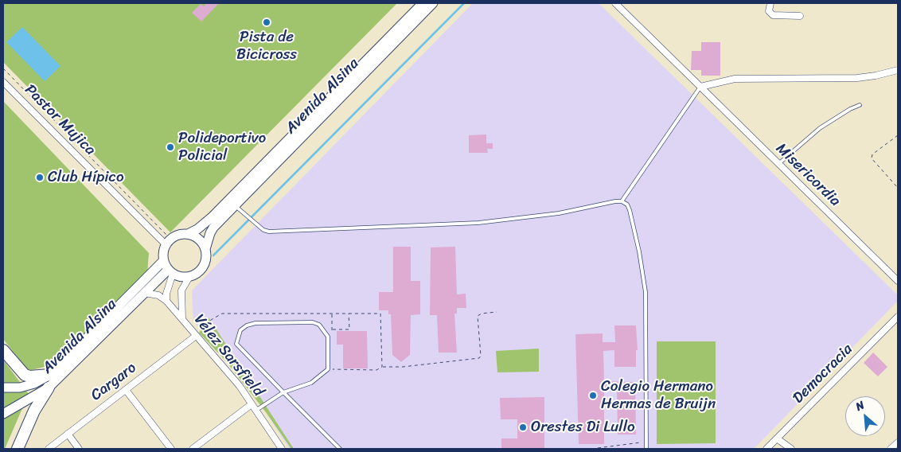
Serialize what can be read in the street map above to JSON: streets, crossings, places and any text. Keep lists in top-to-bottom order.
{
  "streets": {
    "main road": ["Avenida Alsina"],
    "street": [
      "Pastor Mujica",
      "Misericordia",
      "Vélez Sarsfield",
      "Democracia",
      "Cargaro"
    ]
  },
  "crossings": [
    ["Avenida Alsina", "Pastor Mujica"],
    ["Avenida Alsina", "Vélez Sarsfield"],
    ["Vélez Sarsfield", "Cargaro"]
  ],
  "places": [
    "Pista de Bicicross",
    "Polideportivo Policial",
    "Club Hípico",
    "Colegio Hermano Hermas de Bruijn",
    "Orestes Di Lullo"
  ],
  "north": "top left"
}
